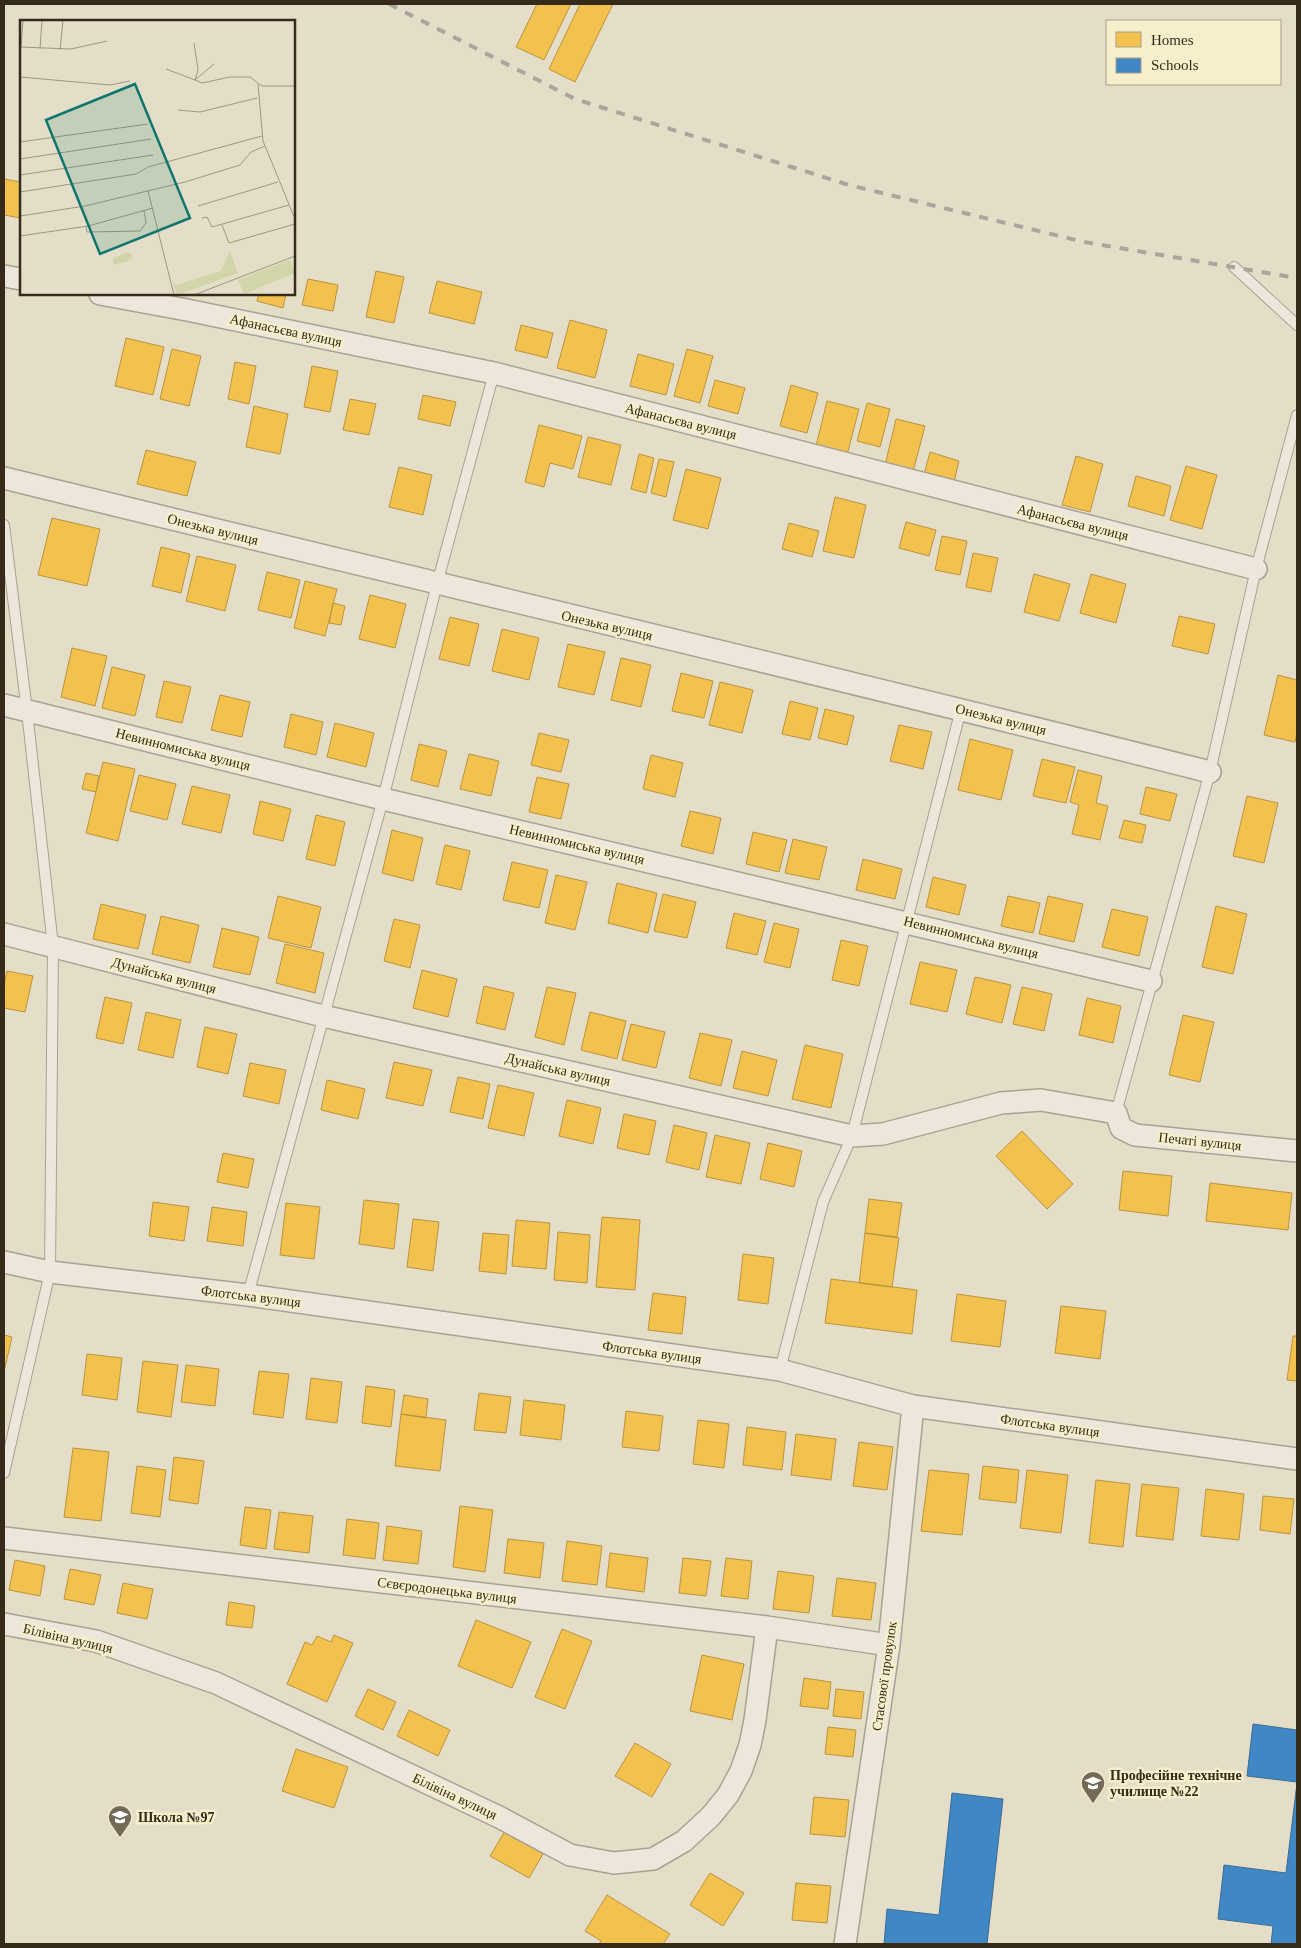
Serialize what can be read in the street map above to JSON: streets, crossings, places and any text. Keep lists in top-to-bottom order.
{
  "streets": {
    "street": [
      "Афанасьєва вулиця",
      "Онезька вулиця",
      "Невинномиська вулиця",
      "Дунайська вулиця",
      "Печаті вулиця",
      "Флотська вулиця",
      "Сєвєродонецька вулиця",
      "Білівіна вулиця",
      "Стасової провулок"
    ]
  },
  "crossings": [
    ["Дунайська вулиця", "Печаті вулиця"],
    ["Флотська вулиця", "Стасової провулок"],
    ["Сєвєродонецька вулиця", "Білівіна вулиця"],
    ["Сєвєродонецька вулиця", "Стасової провулок"]
  ],
  "places": {
    "school or university": ["Професійне технічне училище №22", "Школа №97"]
  },
  "legend": ["Homes", "Schools"]
}
